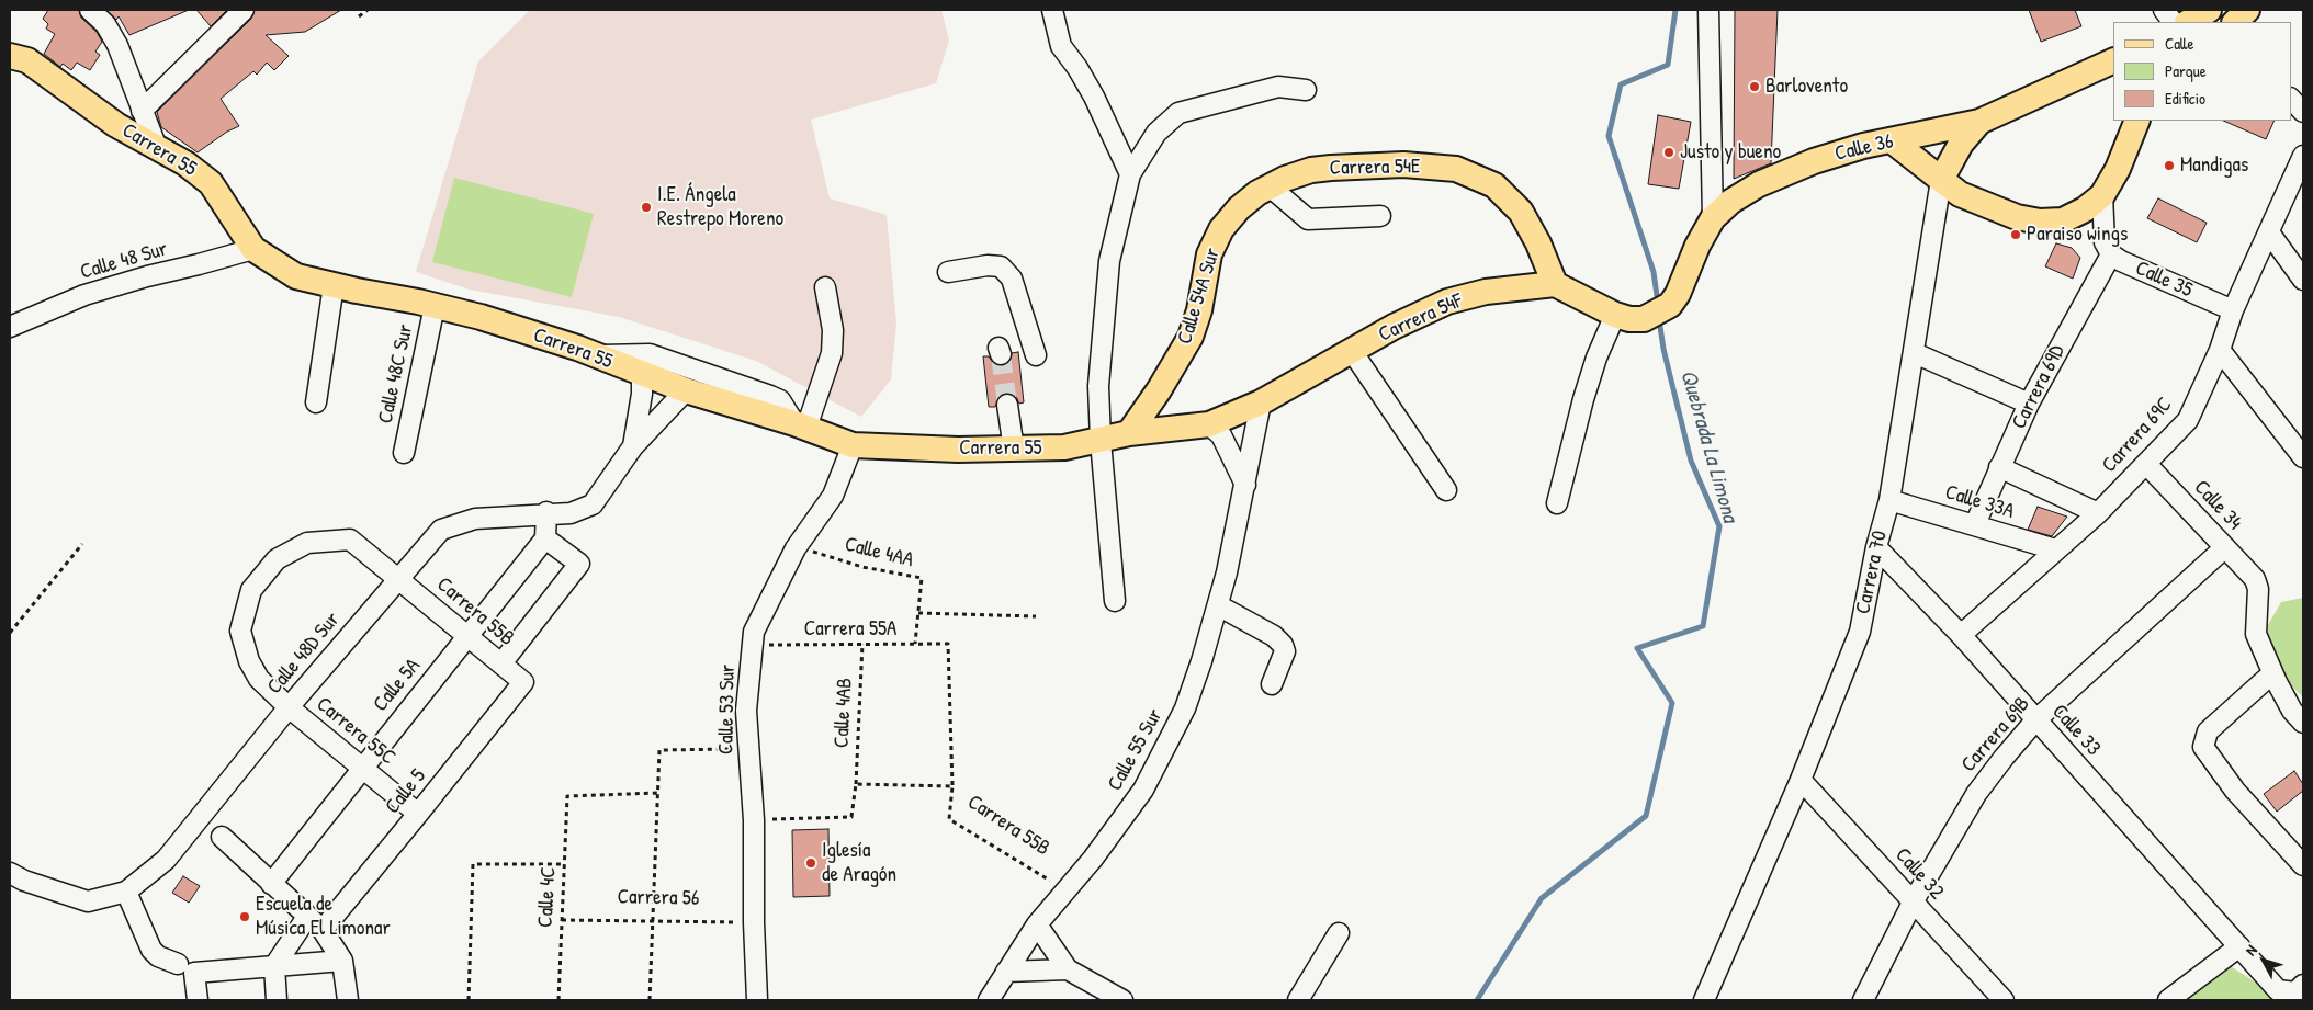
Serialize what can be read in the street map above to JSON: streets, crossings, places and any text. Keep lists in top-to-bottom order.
{
  "streets": {
    "main road": [
      "Calle 36",
      "Carrera 55",
      "Carrera 54E",
      "Calle 54A Sur",
      "Carrera 54F"
    ],
    "street": [
      "Calle 48 Sur",
      "Calle 35",
      "Calle 48C Sur",
      "Carrera 69D",
      "Carrera 69C",
      "Calle 33A",
      "Calle 34",
      "Carrera 70",
      "Carrera 55B",
      "Calle 48D Sur",
      "Calle 5A",
      "Calle 53 Sur",
      "Calle 33",
      "Carrera 55C",
      "Carrera 69B",
      "Calle 55 Sur",
      "Calle 5",
      "Calle 32"
    ],
    "path": [
      "Calle 4AA",
      "Carrera 55A",
      "Calle 4AB",
      "Calle 4C",
      "Carrera 56"
    ]
  },
  "crossings": [
    ["Carrera 55", "Calle 48 Sur"],
    ["Carrera 55", "Calle 54A Sur"],
    ["Carrera 55", "Carrera 54F"],
    ["Carrera 55", "Calle 48C Sur"],
    ["Carrera 55", "Calle 53 Sur"],
    ["Carrera 54E", "Calle 54A Sur"],
    ["Carrera 54E", "Carrera 54F"],
    ["Calle 35", "Carrera 69D"],
    ["Calle 35", "Carrera 69C"],
    ["Carrera 54F", "Calle 55 Sur"],
    ["Carrera 69D", "Calle 33A"],
    ["Carrera 69C", "Calle 33A"],
    ["Carrera 69C", "Calle 34"],
    ["Carrera 69C", "Calle 33"],
    ["Calle 33A", "Carrera 70"],
    ["Calle 34", "Carrera 69B"],
    ["Calle 4AA", "Carrera 55A"],
    ["Calle 4AA", "Calle 53 Sur"],
    ["Carrera 70", "Calle 33"],
    ["Carrera 70", "Calle 32"],
    ["Carrera 55B", "Carrera 55A"],
    ["Carrera 55B", "Calle 48D Sur"],
    ["Carrera 55B", "Calle 5A"],
    ["Carrera 55B", "Calle 4AB"],
    ["Carrera 55B", "Calle 55 Sur"],
    ["Carrera 55B", "Calle 5"],
    ["Carrera 55A", "Calle 53 Sur"],
    ["Carrera 55A", "Calle 4AB"],
    ["Calle 48D Sur", "Carrera 55C"],
    ["Calle 5A", "Carrera 55C"],
    ["Calle 53 Sur", "Carrera 56"],
    ["Calle 33", "Carrera 69B"],
    ["Carrera 55C", "Calle 5"],
    ["Carrera 69B", "Calle 32"],
    ["Calle 4C", "Carrera 56"]
  ],
  "water": ["Quebrada La Limona"],
  "places": [
    "Barlovento",
    "Justo y bueno",
    "Mandigas",
    "I.E. Ángela Restrepo Moreno",
    "Paraiso wings",
    "Iglesía de Aragón",
    "Escuela de Música El Limonar"
  ],
  "legend": ["Calle", "Parque", "Edificio"],
  "north": "top left"
}
